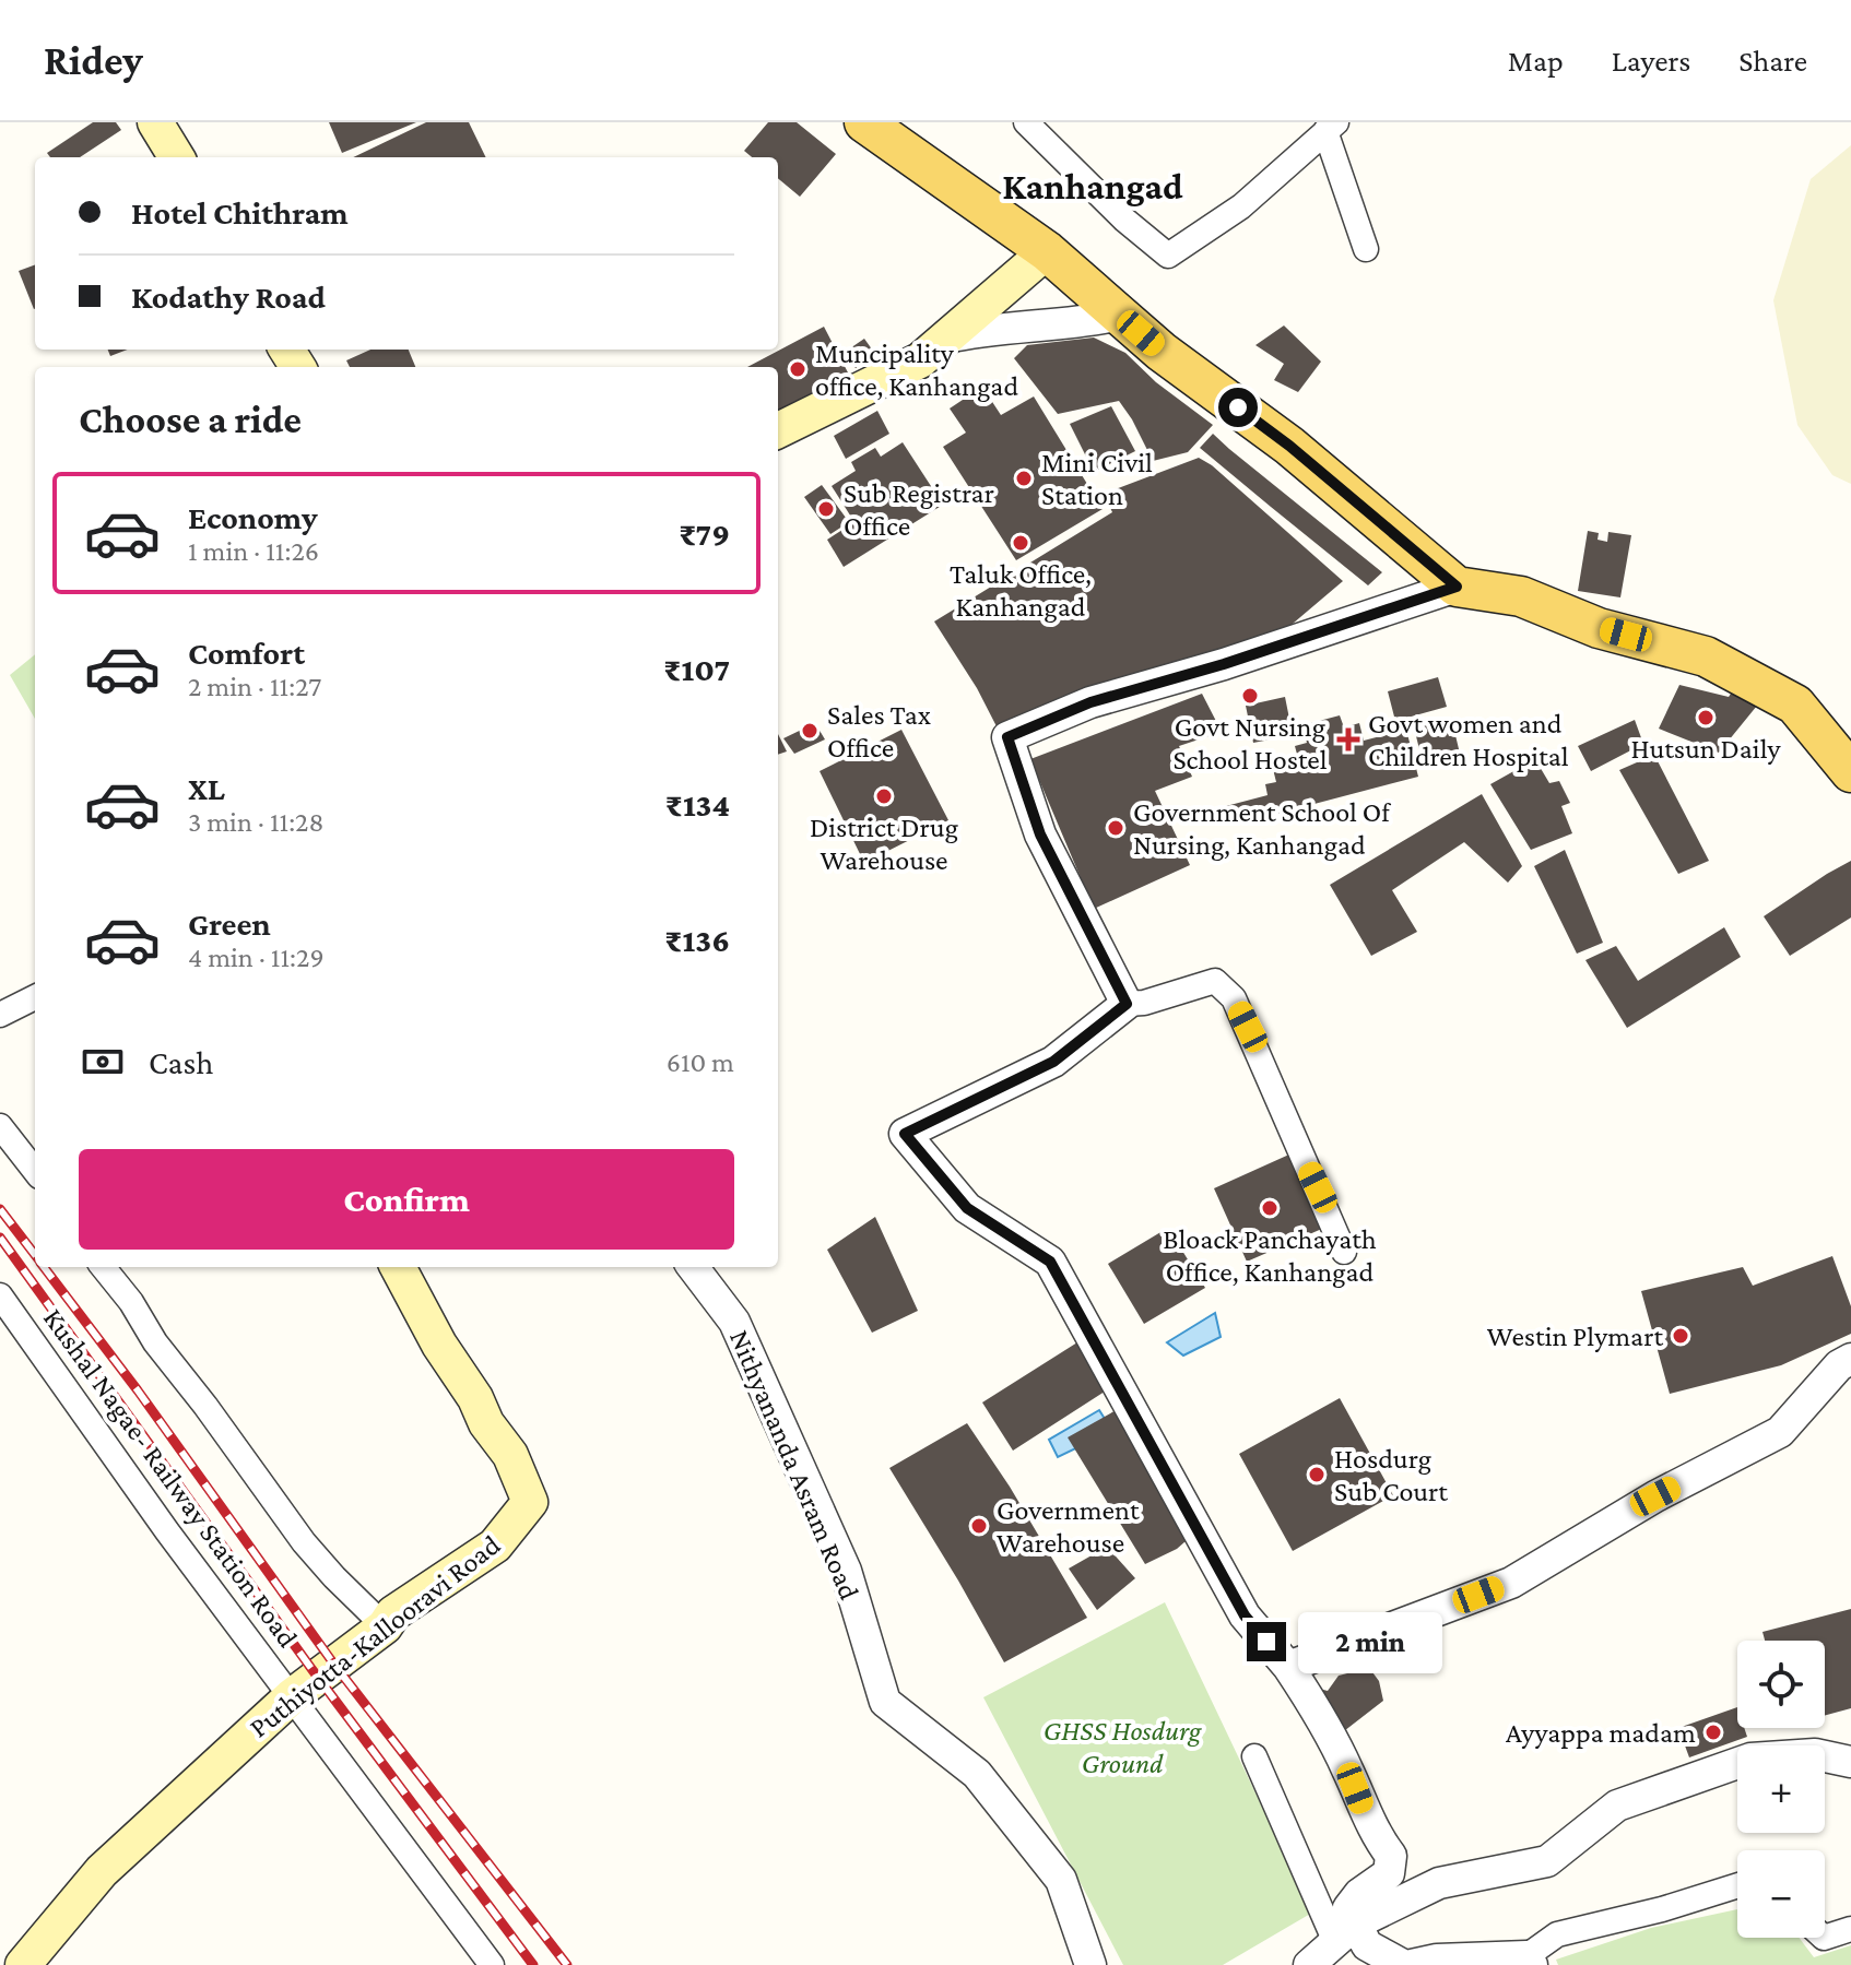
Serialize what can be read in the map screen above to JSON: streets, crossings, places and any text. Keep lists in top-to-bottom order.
{
  "streets": {
    "main road": ["Puthiyotta-Kallooravi Road"],
    "street": ["Nithyananda Asram Road", "Kushal Nagae- Railway Station Road"]
  },
  "crossings": [
    ["Kushal Nagae- Railway Station Road", "Puthiyotta-Kallooravi Road"]
  ],
  "districts": ["Kanhangad"],
  "parks": ["GHSS Hosdurg Ground"],
  "places": {
    "other": [
      "Muncipality office, Kanhangad",
      "Mini Civil Station",
      "Sub Registrar Office",
      "Taluk Office, Kanhangad",
      "Govt Nursing School Hostel",
      "Hutsun Daily",
      "Sales Tax Office",
      "District Drug Warehouse",
      "Government School Of Nursing, Kanhangad",
      "Bloack Panchayath Office, Kanhangad",
      "Westin Plymart",
      "Hosdurg Sub Court",
      "Government Warehouse",
      "Ayyappa madam"
    ],
    "health": ["Govt women and Children Hospital"]
  },
  "page": {
    "header": "Ridey",
    "nav": ["Map", "Layers", "Share"],
    "banner": ["Hotel Chithram", "Kodathy Road"],
    "heading": "Choose a ride",
    "list": [
      {
        "name": "Economy",
        "note": "1 min · 11:26",
        "value": "₹79"
      },
      {
        "name": "Comfort",
        "note": "2 min · 11:27",
        "value": "₹107"
      },
      {
        "name": "XL",
        "note": "3 min · 11:28",
        "value": "₹134"
      },
      {
        "name": "Green",
        "note": "4 min · 11:29",
        "value": "₹136"
      }
    ],
    "pay": ["Cash", "610 m"],
    "buttons": "Confirm",
    "bubble": "2 min",
    "map_buttons": ["+", "−"]
  }
}
